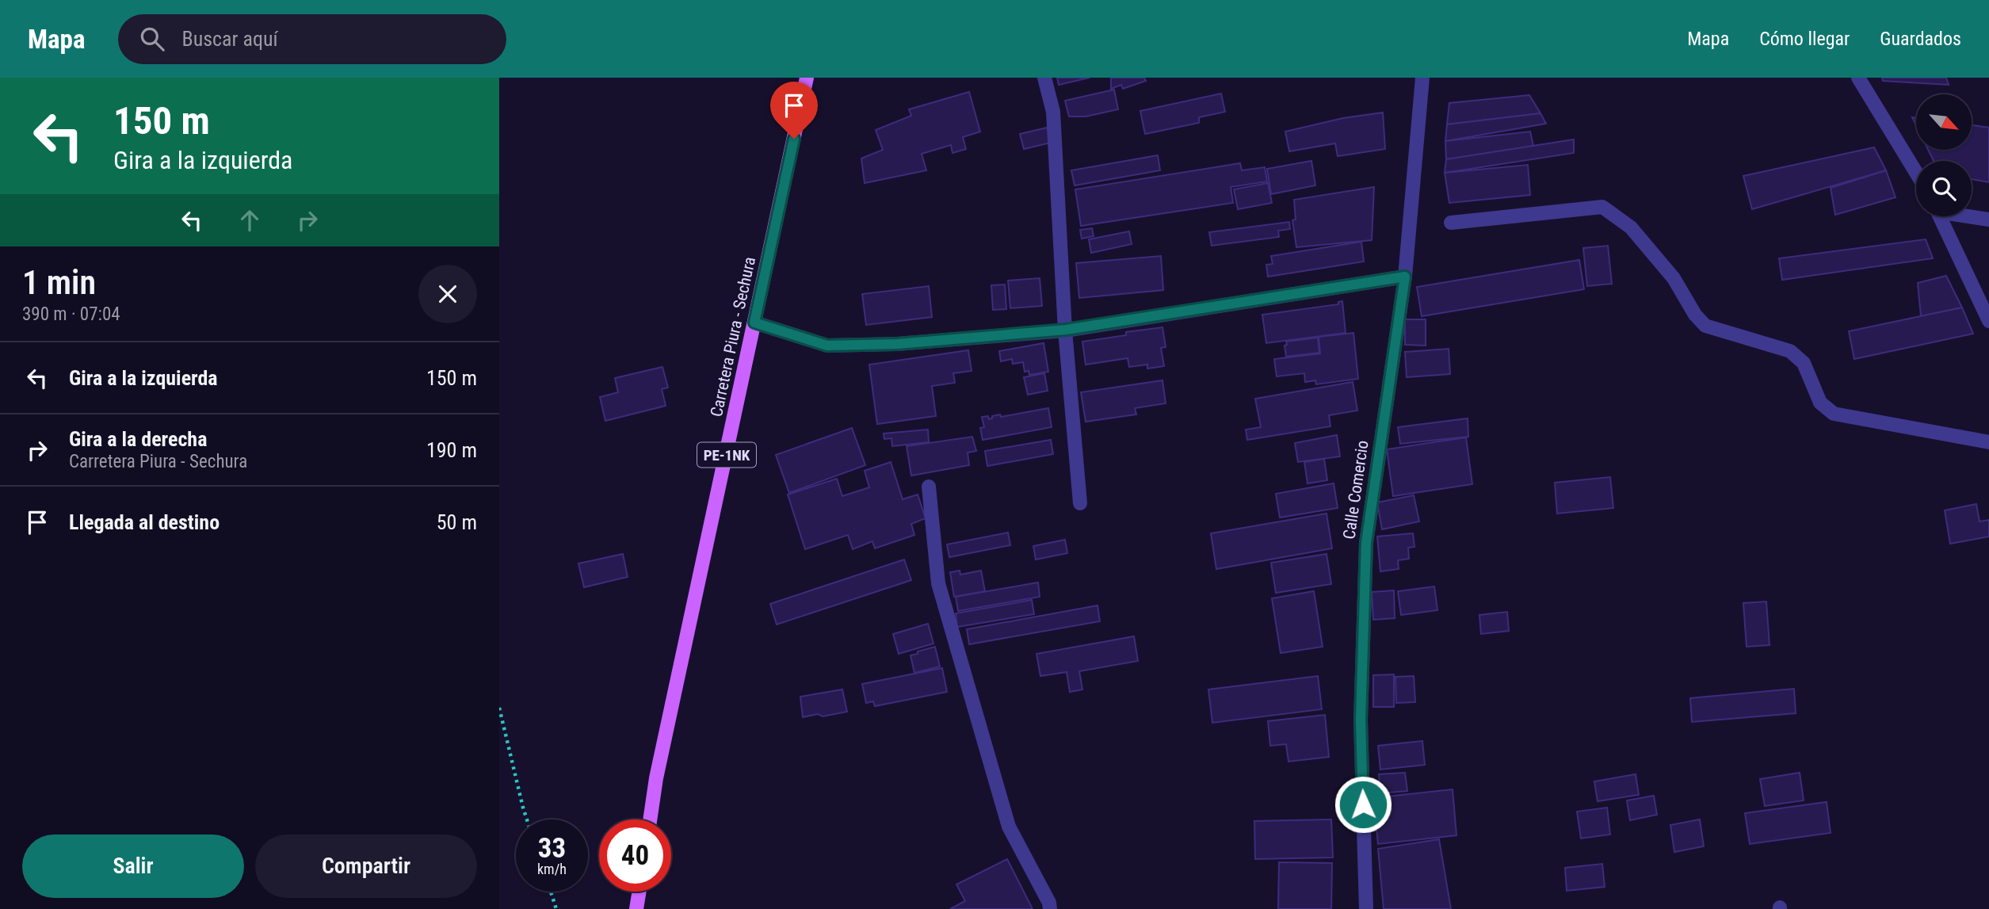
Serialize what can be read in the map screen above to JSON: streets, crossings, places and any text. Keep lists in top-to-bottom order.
{
  "streets": {
    "main road": ["Carretera Piura - Sechura", "PE-1NK"],
    "street": ["Calle Comercio"]
  },
  "north": "bottom right",
  "page": {
    "header": "Mapa",
    "search": "Buscar aquí",
    "nav": ["Mapa", "Cómo llegar", "Guardados"],
    "turn": ["150 m", "Gira a la izquierda"],
    "heading": ["1 min", "390 m · 07:04"],
    "list": [
      {
        "name": "Gira a la izquierda",
        "value": "150 m"
      },
      {
        "name": "Gira a la derecha",
        "note": "Carretera Piura - Sechura",
        "value": "190 m"
      },
      {
        "name": "Llegada al destino",
        "value": "50 m"
      }
    ],
    "speed": "33 km/h",
    "limit": "40",
    "buttons": ["Salir", "Compartir"]
  }
}
